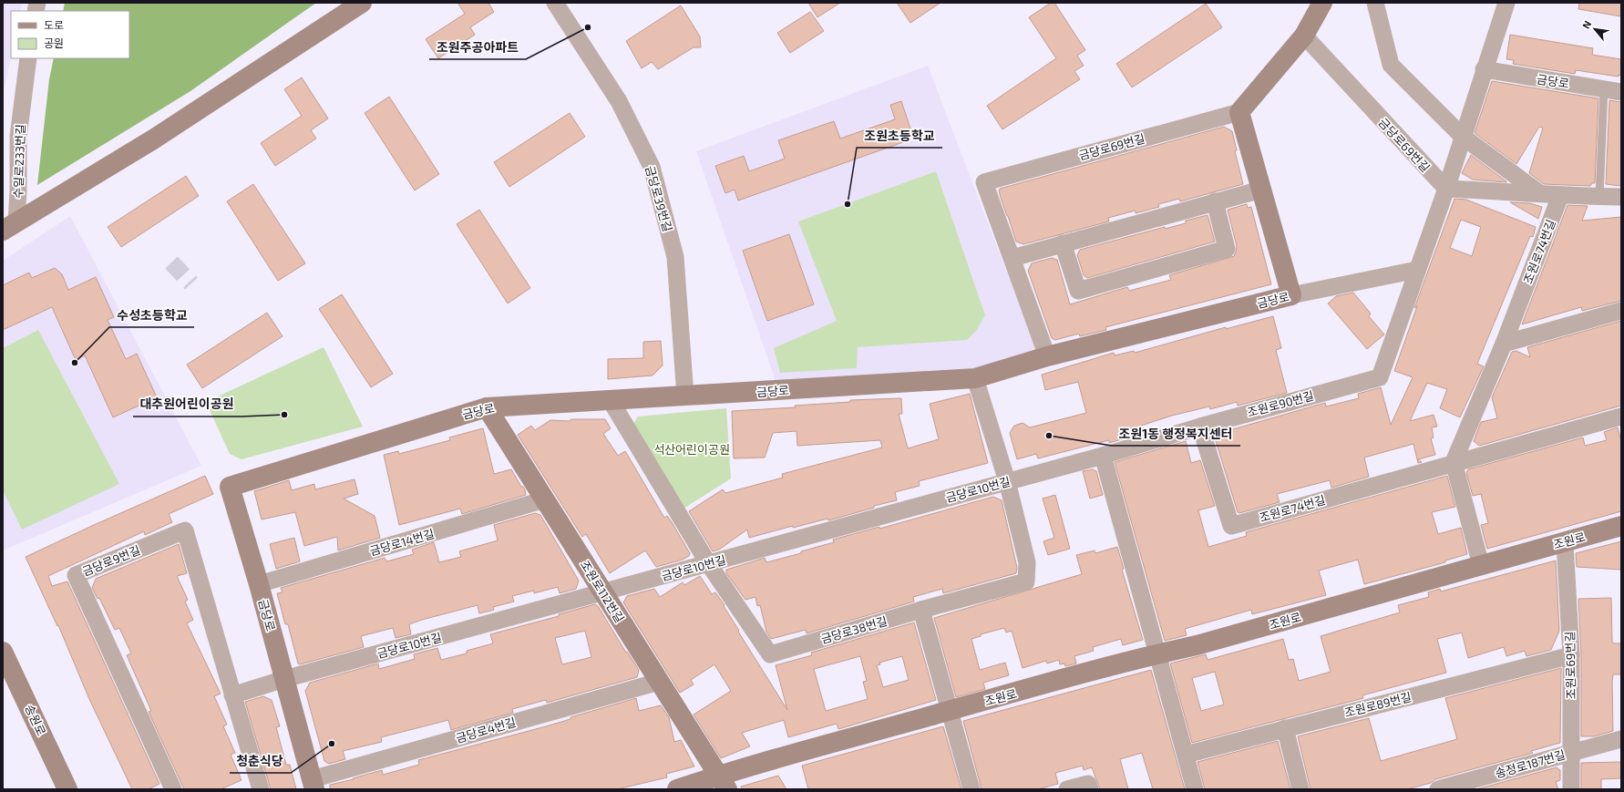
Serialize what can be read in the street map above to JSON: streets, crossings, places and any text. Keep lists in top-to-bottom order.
{
  "streets": {
    "street": [
      "금당로",
      "금당로69번길",
      "수일로233번길",
      "금당로39번길",
      "조원로74번길",
      "조원로90번길",
      "금당로10번길",
      "조원로",
      "금당로14번길",
      "금당로9번길",
      "조원로112번길",
      "금당로38번길",
      "조원로69번길",
      "조원로89번길",
      "송원로",
      "금당로4번길",
      "송정로187번길"
    ]
  },
  "crossings": [
    ["금당로", "금당로39번길"],
    ["금당로", "조원로90번길"],
    ["금당로", "금당로10번길"],
    ["금당로", "금당로14번길"],
    ["금당로", "조원로112번길"],
    ["금당로", "금당로38번길"],
    ["금당로", "금당로4번길"],
    ["조원로74번길", "조원로90번길"],
    ["조원로90번길", "금당로10번길"],
    ["금당로10번길", "조원로112번길"],
    ["금당로10번길", "금당로38번길"],
    ["조원로", "조원로112번길"],
    ["조원로", "조원로69번길"],
    ["금당로14번길", "조원로112번길"],
    ["조원로112번길", "금당로4번길"],
    ["조원로69번길", "조원로89번길"],
    ["조원로69번길", "송정로187번길"]
  ],
  "parks": ["석산어린이공원"],
  "places": [
    "조원주공아파트",
    "조원초등학교",
    "수성초등학교",
    "대추원어린이공원",
    "조원1동 행정복지센터",
    "청춘식당"
  ],
  "legend": ["도로", "공원"],
  "north": "top left"
}
